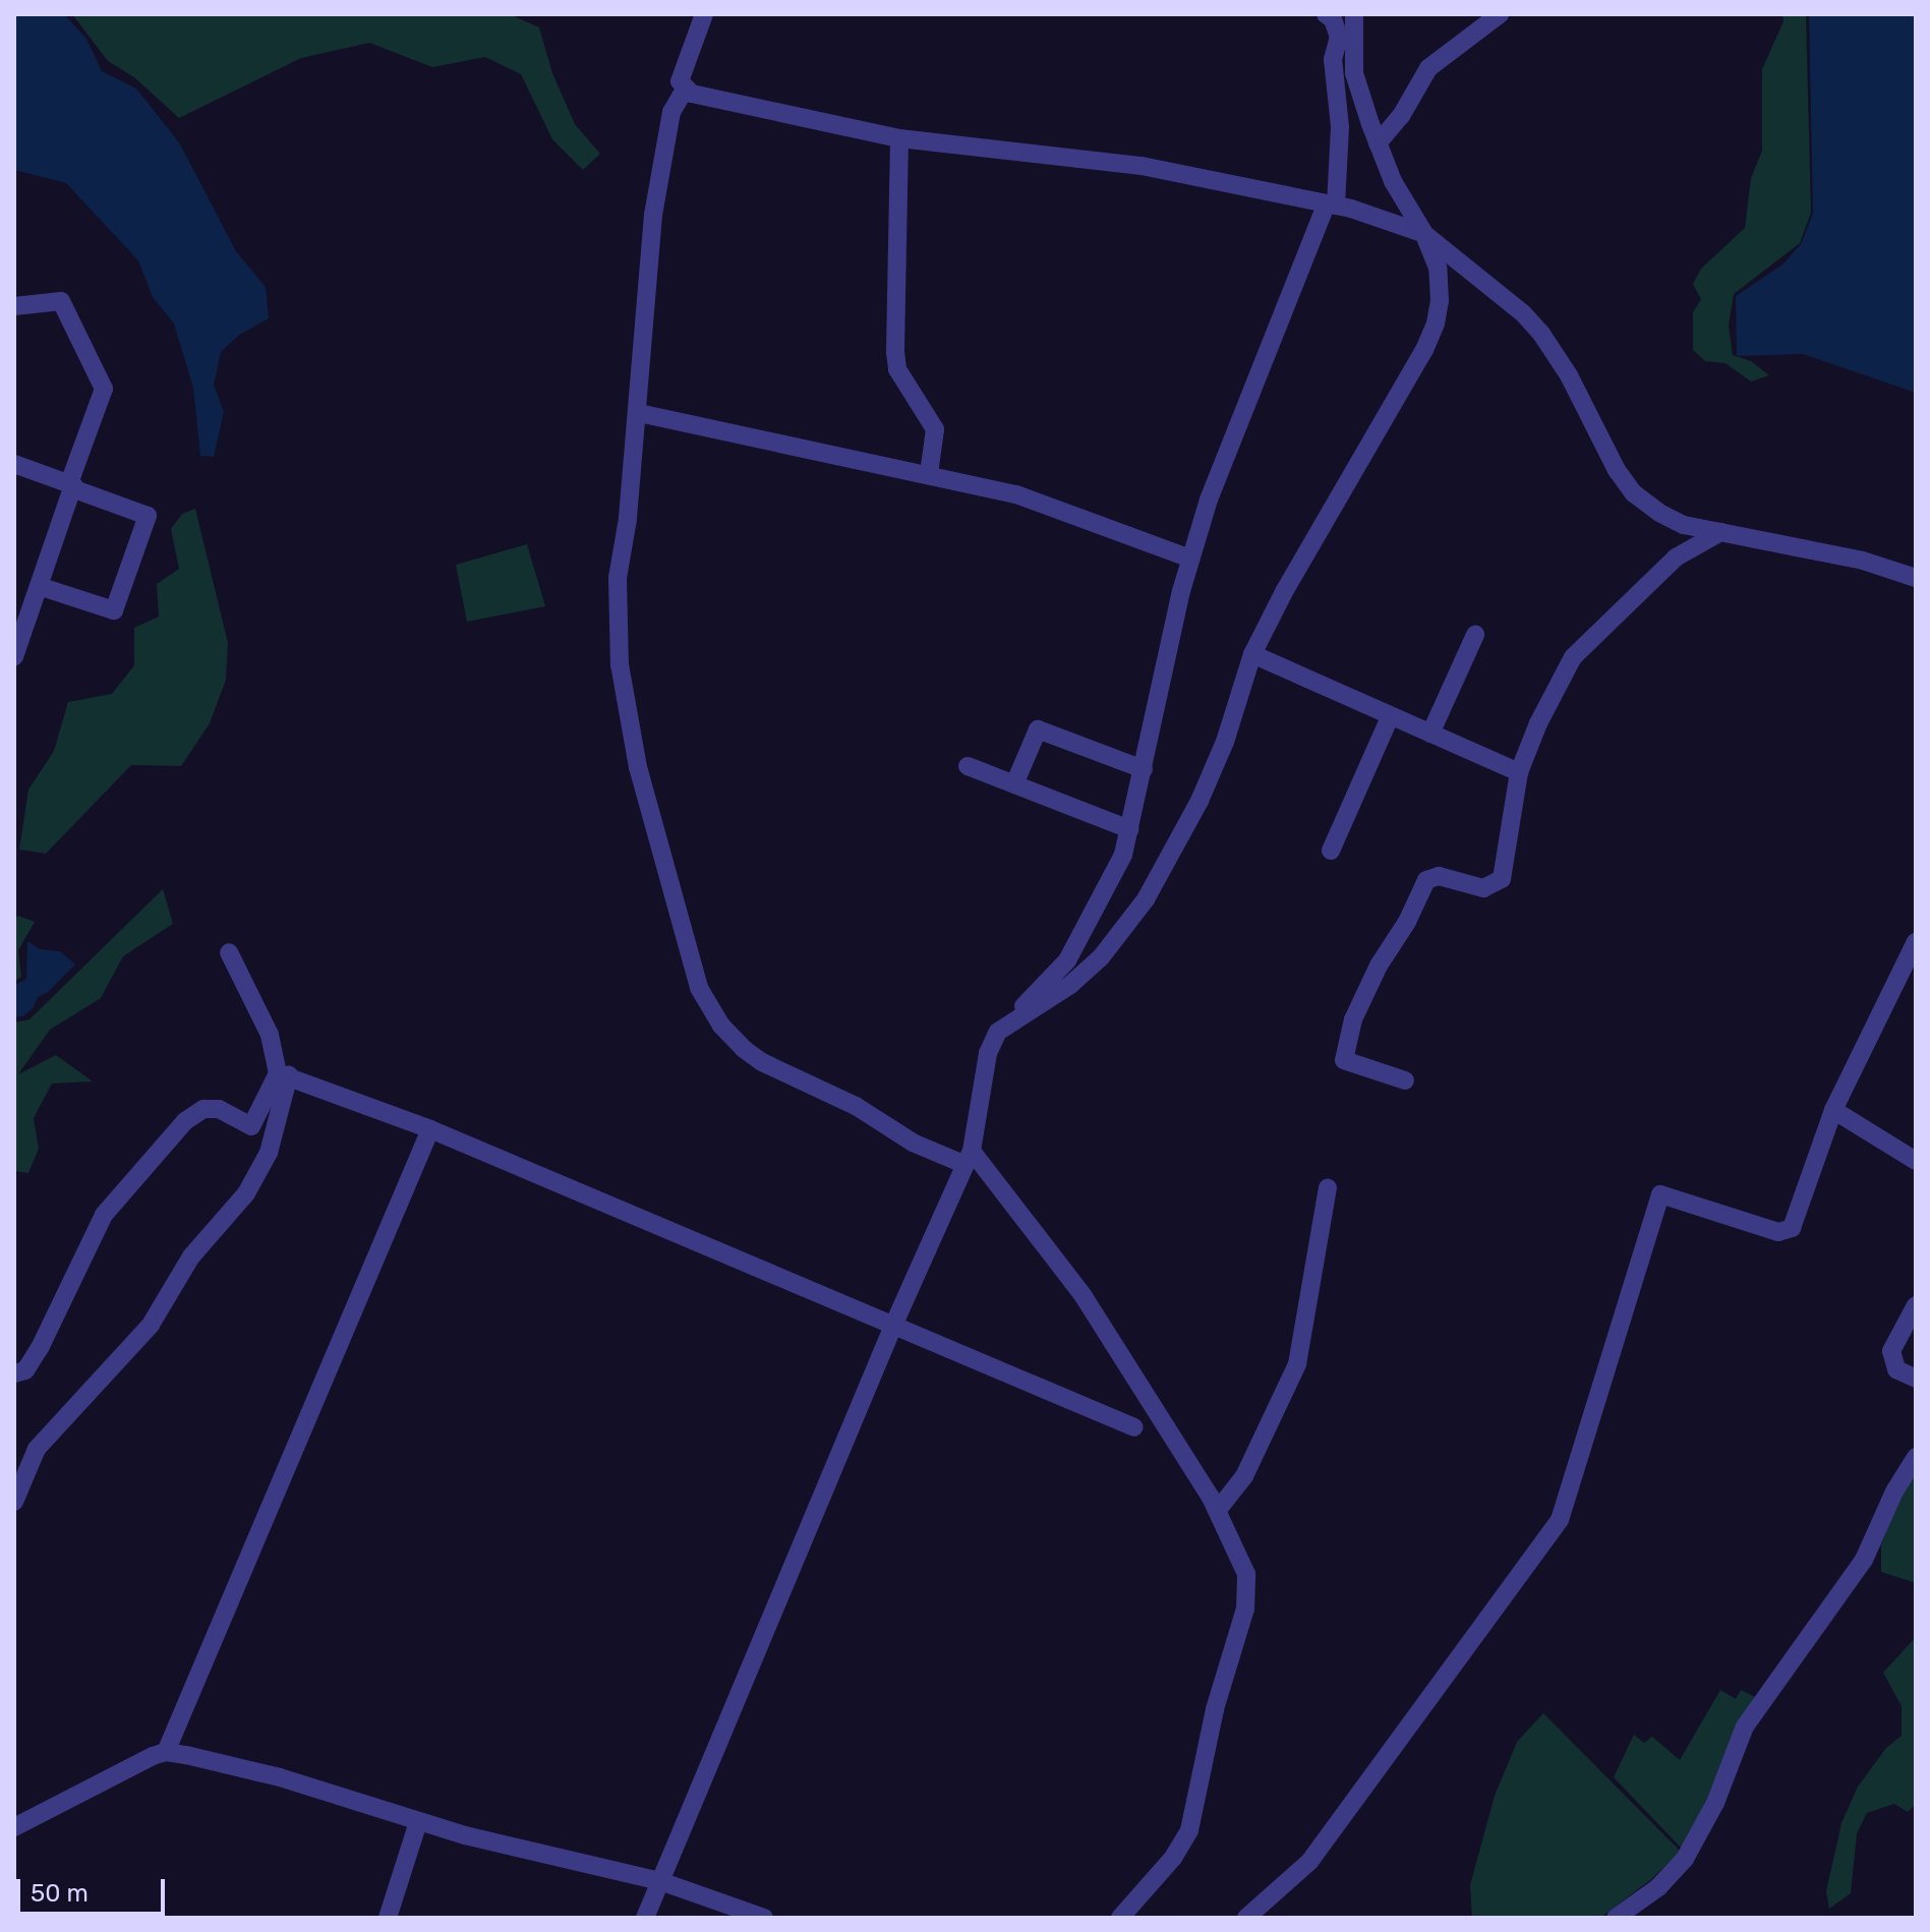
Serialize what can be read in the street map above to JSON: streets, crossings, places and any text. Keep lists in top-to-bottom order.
{
  "scale_bar": "50 m"
}
